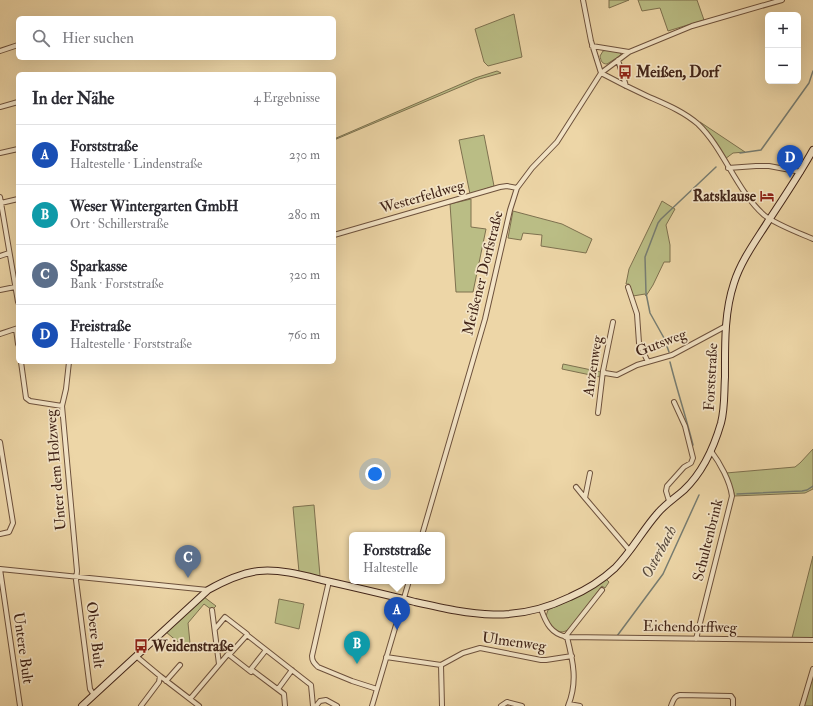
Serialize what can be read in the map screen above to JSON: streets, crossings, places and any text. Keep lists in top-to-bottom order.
{
  "streets": {
    "street": [
      "Westerfeldweg",
      "Meißener Dorfstraße",
      "Gutsweg",
      "Anzenweg",
      "Forststraße",
      "Unter dem Holzweg",
      "Schultenbrink",
      "Eichendorffweg",
      "Obere Bult",
      "Ulmenweg",
      "Untere Bult"
    ]
  },
  "crossings": [
    ["Westerfeldweg", "Meißener Dorfstraße"],
    ["Gutsweg", "Anzenweg"],
    ["Gutsweg", "Forststraße"],
    ["Forststraße", "Schultenbrink"],
    ["Forststraße", "Obere Bult"],
    ["Unter dem Holzweg", "Obere Bult"],
    ["Schultenbrink", "Eichendorffweg"]
  ],
  "water": ["Osterbach"],
  "places": {
    "bus stop": ["Meißen, Dorf", "Weidenstraße"],
    "hotel": ["Ratsklause"]
  },
  "page": {
    "map_buttons": ["+", "−"],
    "search": "Hier suchen",
    "heading": ["In der Nähe", "4 Ergebnisse"],
    "list": [
      {
        "mark": "A",
        "name": "Forststraße",
        "note": "Haltestelle · Lindenstraße",
        "value": "230 m"
      },
      {
        "mark": "B",
        "name": "Weser Wintergarten GmbH",
        "note": "Ort · Schillerstraße",
        "value": "280 m"
      },
      {
        "mark": "C",
        "name": "Sparkasse",
        "note": "Bank · Forststraße",
        "value": "320 m"
      },
      {
        "mark": "D",
        "name": "Freistraße",
        "note": "Haltestelle · Forststraße",
        "value": "760 m"
      }
    ],
    "pins": [
      "D",
      "C",
      "A",
      "B"
    ],
    "popup": ["Forststraße", "Haltestelle"]
  }
}
